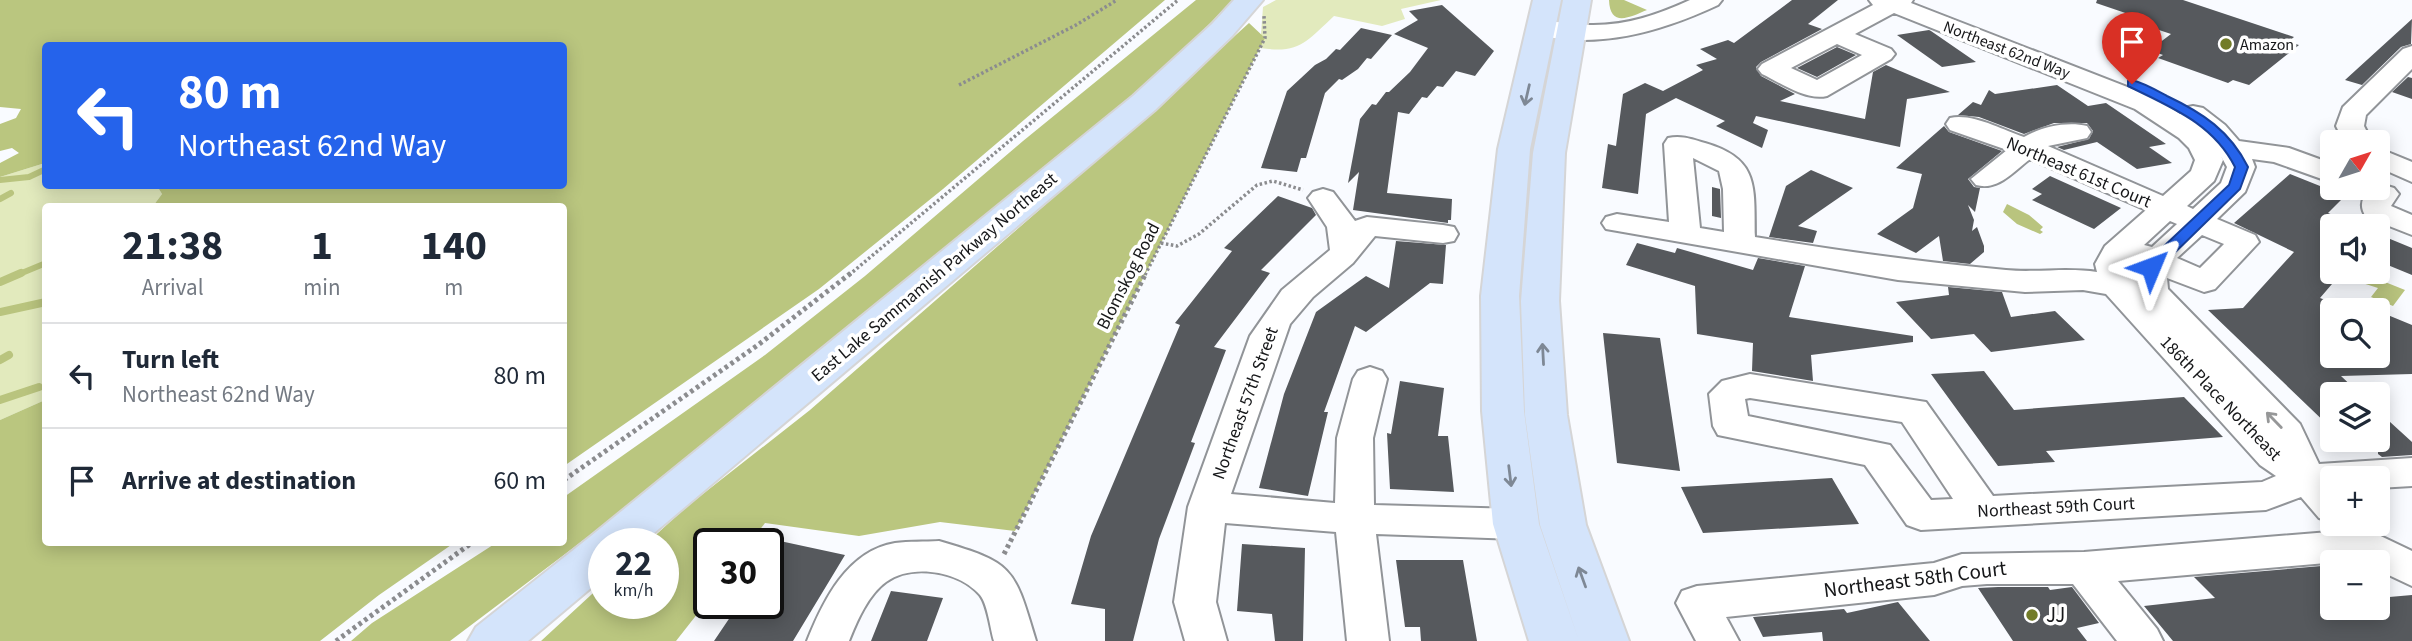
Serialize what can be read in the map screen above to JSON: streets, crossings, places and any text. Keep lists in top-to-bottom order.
{
  "streets": {
    "main road": ["East Lake Sammamish Parkway Northeast"],
    "street": [
      "Northeast 62nd Way",
      "Northeast 61st Court",
      "186th Place Northeast",
      "Northeast 57th Street",
      "Northeast 59th Court",
      "Northeast 58th Court"
    ],
    "path": ["Blomskog Road"]
  },
  "crossings": [
    ["Northeast 61st Court", "186th Place Northeast"],
    ["Blomskog Road", "East Lake Sammamish Parkway Northeast"],
    ["186th Place Northeast", "Northeast 59th Court"]
  ],
  "places": ["Amazon", "JJ"],
  "north": "top right",
  "page": {
    "turn": ["80 m", "Northeast 62nd Way"],
    "map_buttons": ["+", "−"],
    "eta": [
      "21:38",
      "Arrival",
      "1",
      "min",
      "140",
      "m"
    ],
    "list": [
      {
        "name": "Turn left",
        "note": "Northeast 62nd Way",
        "value": "80 m"
      },
      {
        "name": "Arrive at destination",
        "value": "60 m"
      }
    ],
    "speed": "22 km/h",
    "limit": "30"
  }
}
